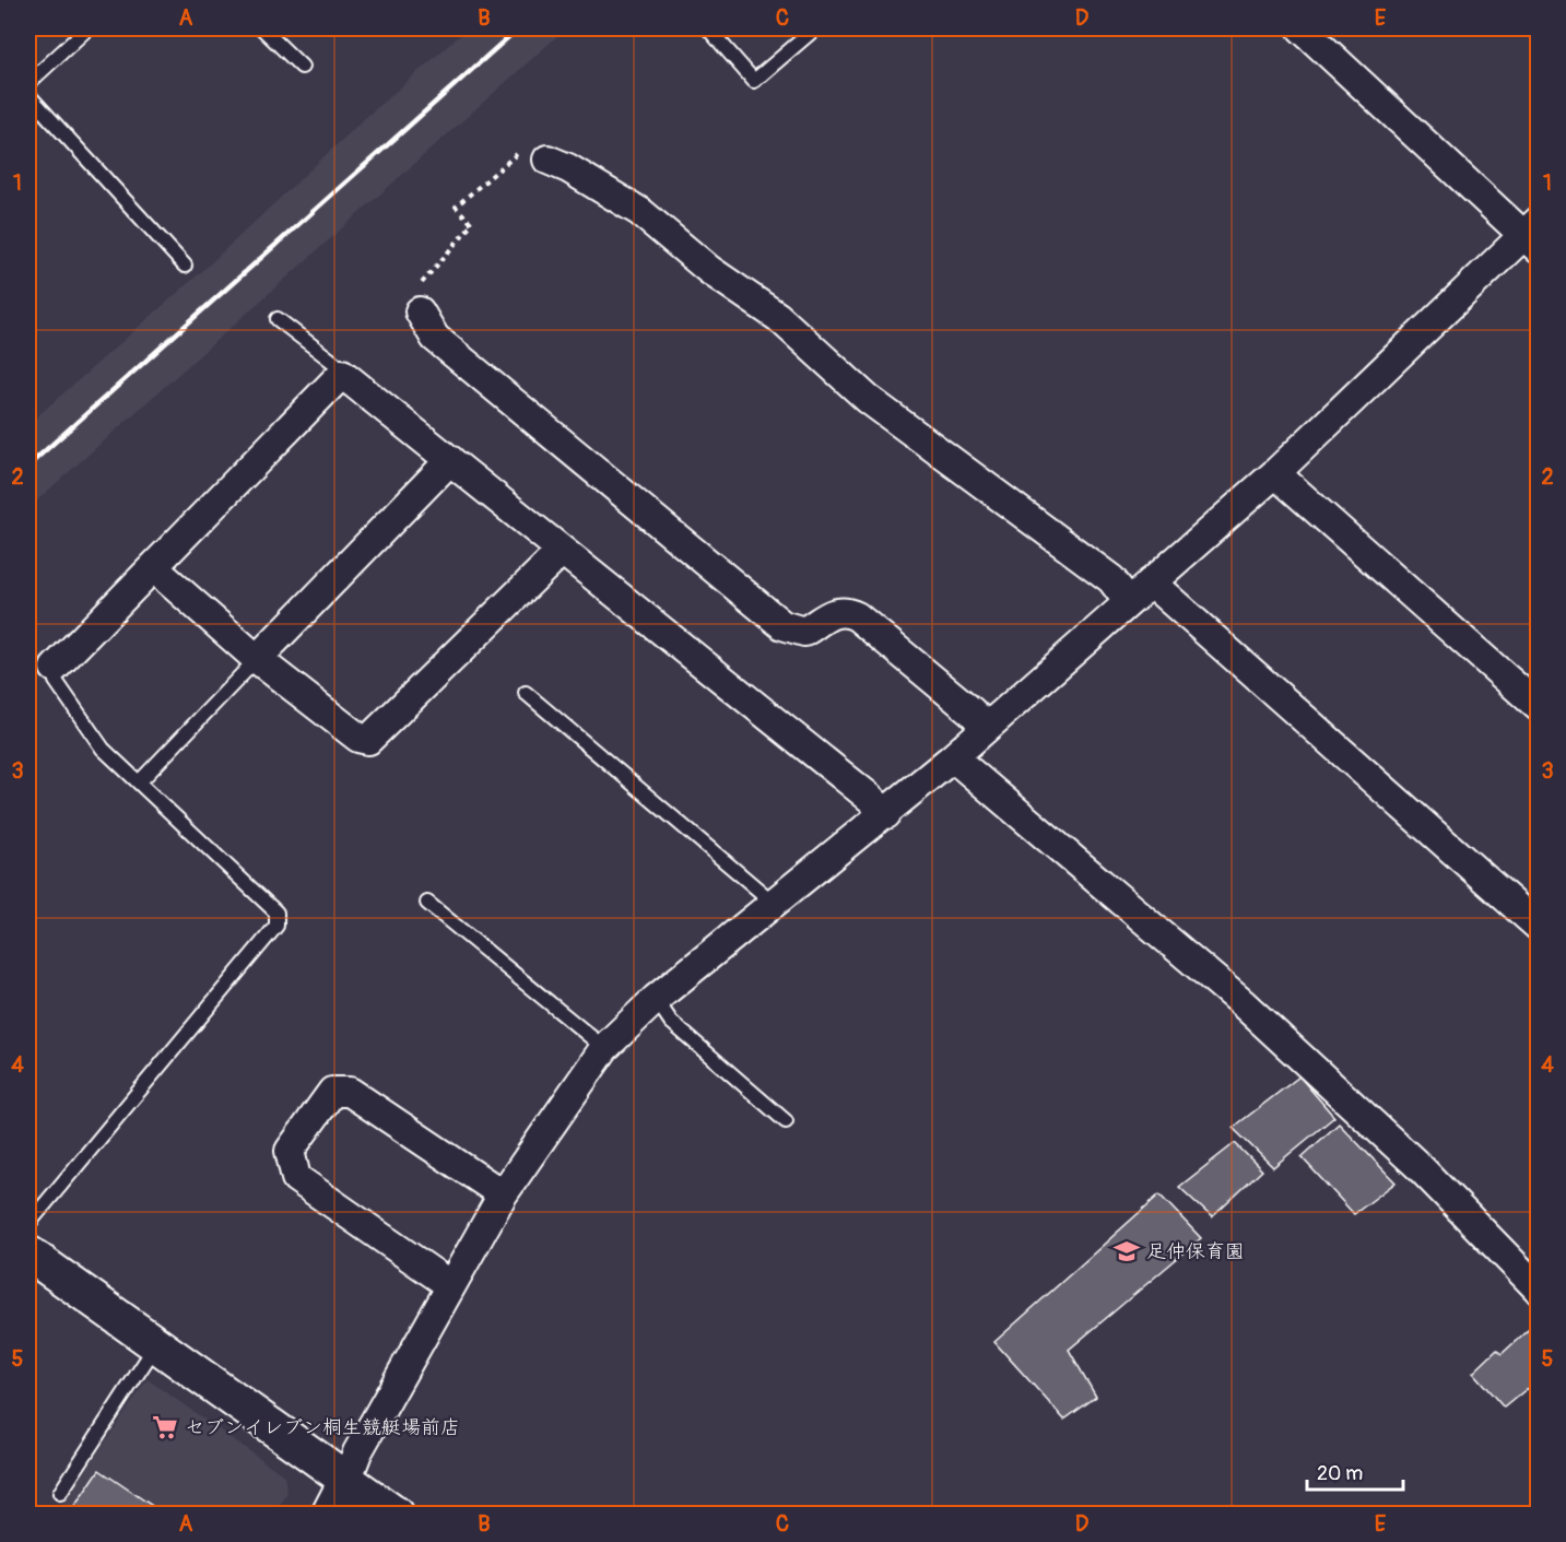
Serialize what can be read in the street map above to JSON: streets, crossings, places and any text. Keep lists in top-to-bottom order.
{
  "places": {
    "school or university": ["足仲保育園"],
    "supermarket": ["セブンイレブン桐生競艇場前店"]
  },
  "scale_bar": "20 m",
  "grid": {
    "columns": [
      "A",
      "B",
      "C",
      "D",
      "E"
    ],
    "rows": [
      "1",
      "2",
      "3",
      "4",
      "5"
    ]
  }
}
